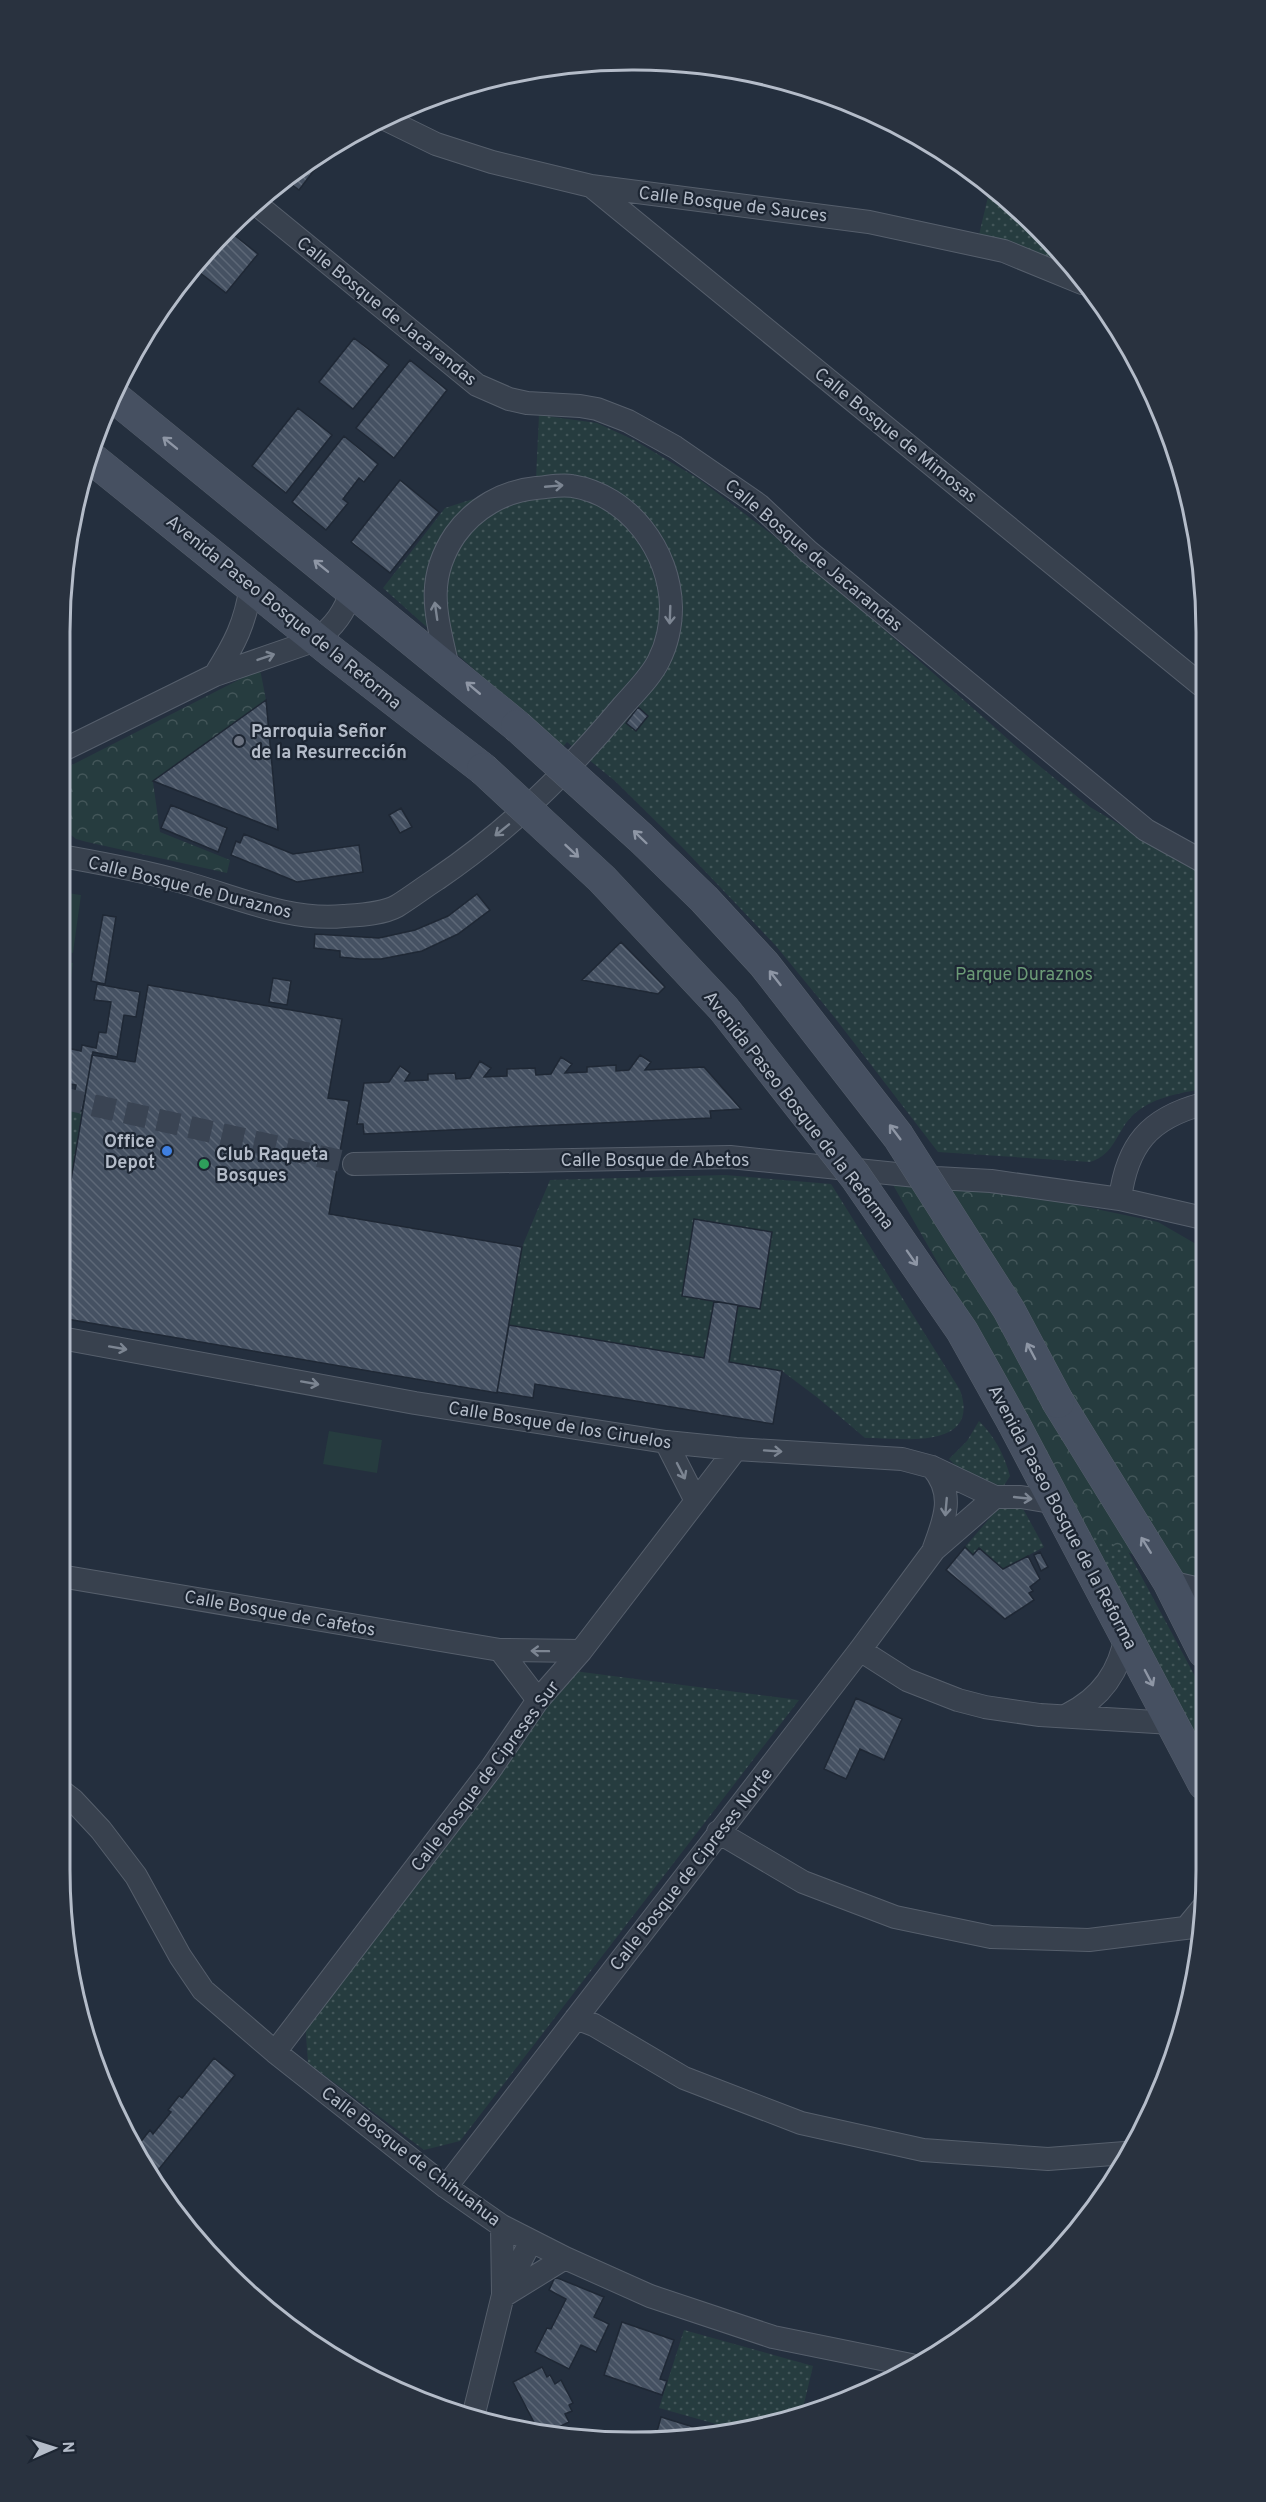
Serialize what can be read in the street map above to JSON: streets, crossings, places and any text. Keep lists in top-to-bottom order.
{
  "streets": {
    "main road": ["Avenida Paseo Bosque de la Reforma"],
    "street": [
      "Calle Bosque de Sauces",
      "Calle Bosque de Jacarandas",
      "Calle Bosque de Mimosas",
      "Calle Bosque de Duraznos",
      "Calle Bosque de Abetos",
      "Calle Bosque de los Ciruelos",
      "Calle Bosque de Cafetos",
      "Calle Bosque de Cipreses Sur",
      "Calle Bosque de Cipreses Norte",
      "Calle Bosque de Chihuahua"
    ]
  },
  "crossings": [
    ["Calle Bosque de Sauces", "Calle Bosque de Mimosas"],
    ["Avenida Paseo Bosque de la Reforma", "Calle Bosque de los Ciruelos"],
    ["Calle Bosque de los Ciruelos", "Calle Bosque de Cipreses Sur"],
    ["Calle Bosque de los Ciruelos", "Calle Bosque de Cipreses Norte"],
    ["Calle Bosque de Cafetos", "Calle Bosque de Cipreses Sur"],
    ["Calle Bosque de Cipreses Sur", "Calle Bosque de Chihuahua"],
    ["Calle Bosque de Cipreses Norte", "Calle Bosque de Chihuahua"]
  ],
  "one_way": ["Calle Bosque de los Ciruelos"],
  "parks": ["Parque Duraznos"],
  "places": ["Parroquia Señor de la Resurrección", "Office Depot", "Club Raqueta Bosques"],
  "north": "right"
}
